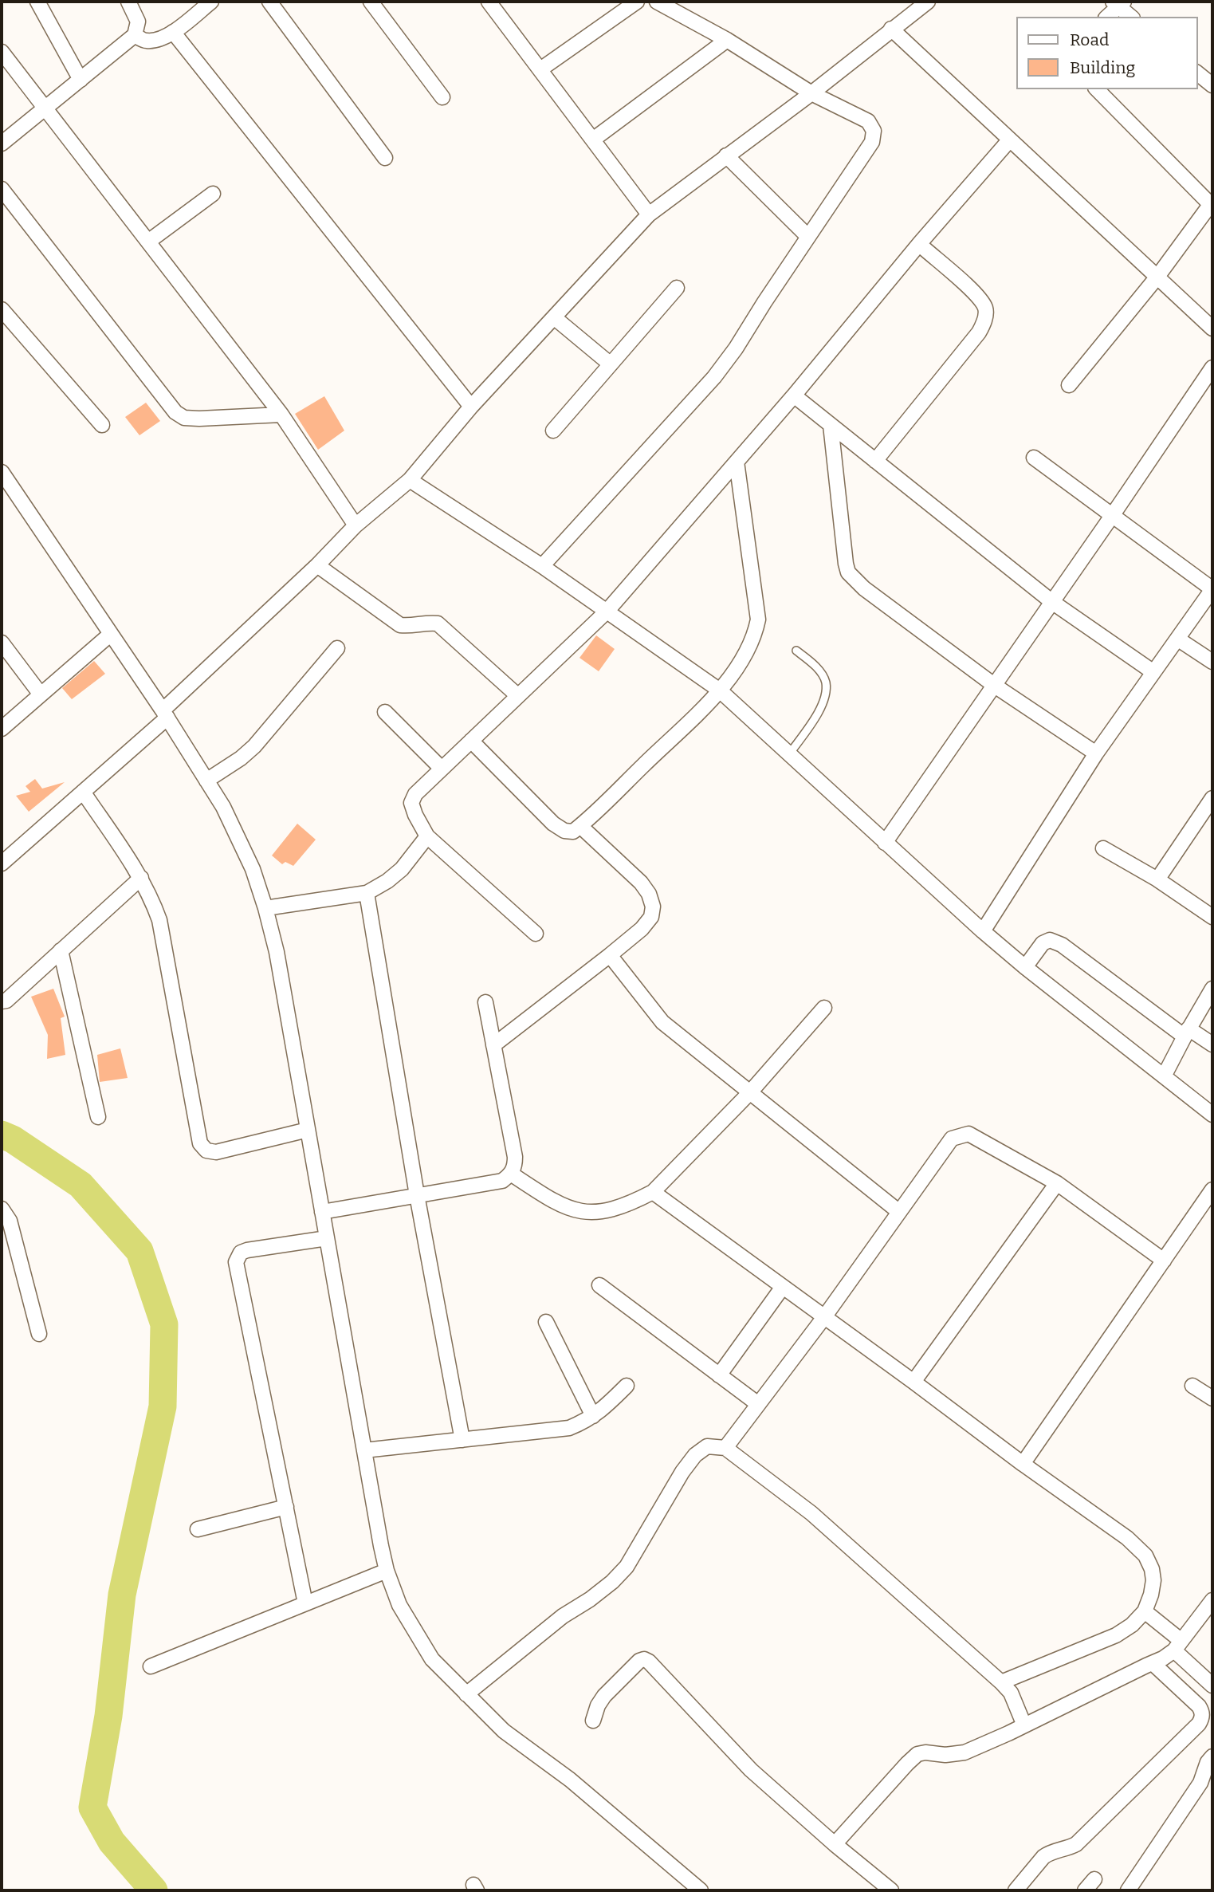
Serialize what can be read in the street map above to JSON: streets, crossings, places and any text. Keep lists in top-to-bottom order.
{
  "legend": ["Road", "Building"]
}
